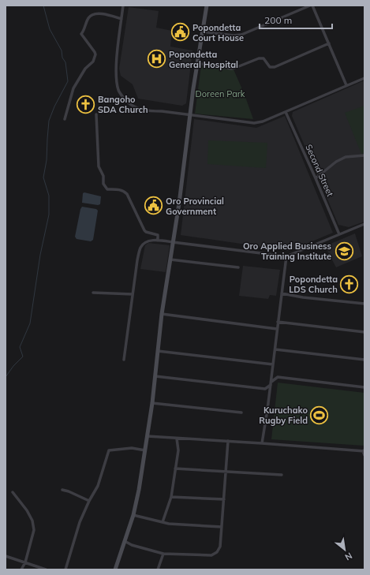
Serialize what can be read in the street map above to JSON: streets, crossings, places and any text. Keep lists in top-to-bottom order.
{
  "streets": {
    "street": ["Second Street"]
  },
  "parks": ["Doreen Park"],
  "places": {
    "public building": ["Popondetta Court House", "Oro Provincial Government"],
    "hospital": ["Popondetta General Hospital"],
    "church": ["Bangoho SDA Church", "Popondetta LDS Church"],
    "school or university": ["Oro Applied Business Training Institute"],
    "sports": ["Kuruchako Rugby Field"]
  },
  "scale_bar": "200 m",
  "north": "bottom right"
}
